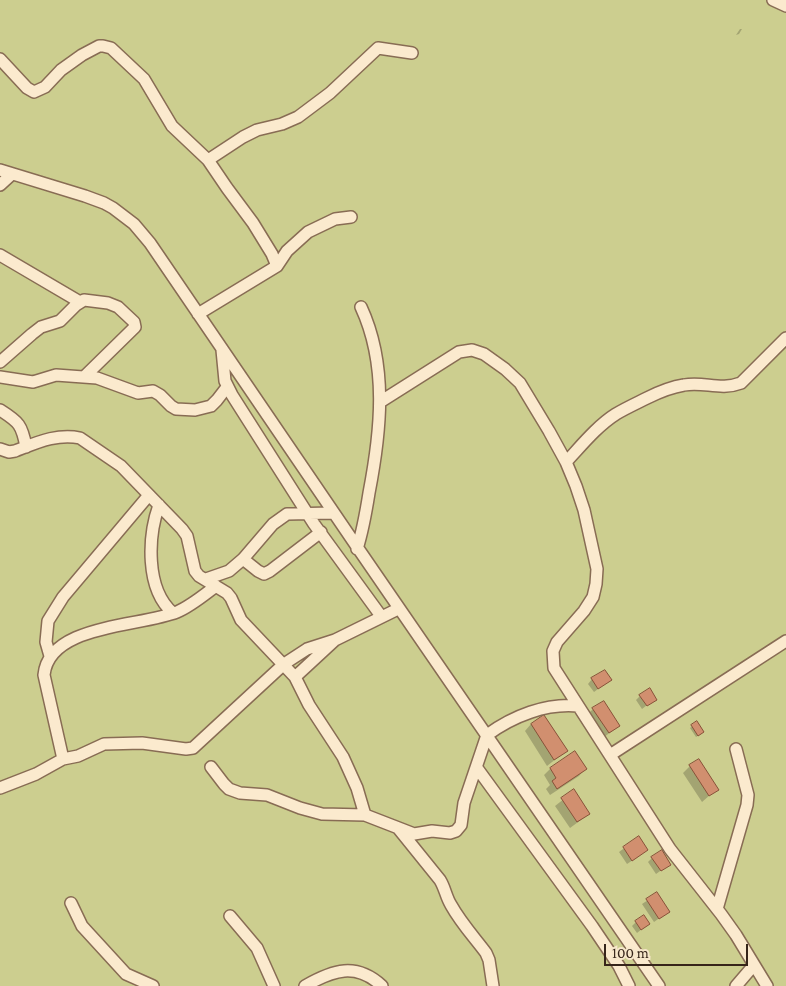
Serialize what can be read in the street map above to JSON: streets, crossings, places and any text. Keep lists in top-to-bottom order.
{
  "scale_bar": "100 m"
}
